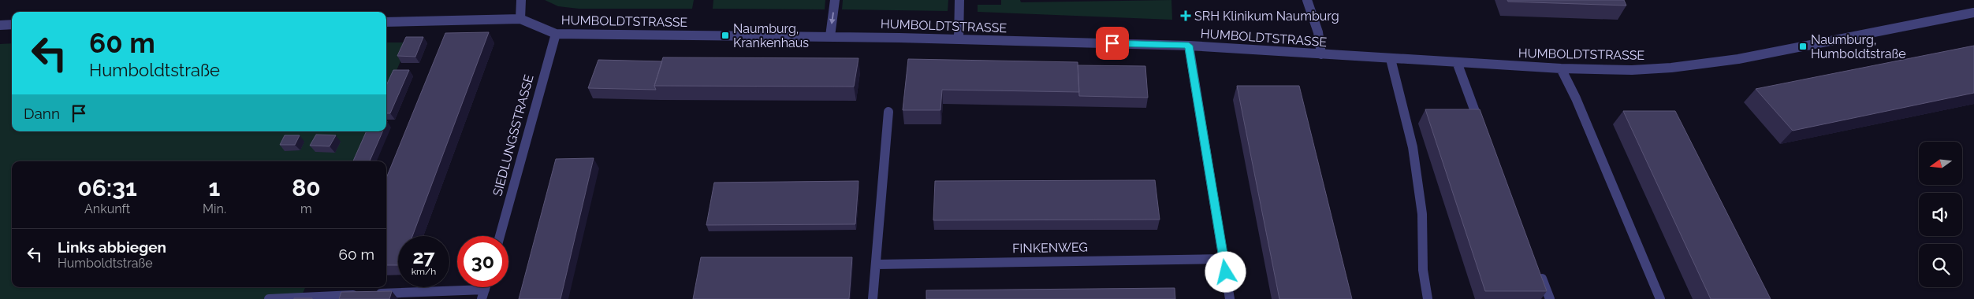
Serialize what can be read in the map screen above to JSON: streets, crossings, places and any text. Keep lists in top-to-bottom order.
{
  "streets": {
    "street": ["HUMBOLDTSTRASSE", "SIEDLUNGSSTRASSE", "FINKENWEG"]
  },
  "crossings": [
    ["HUMBOLDTSTRASSE", "SIEDLUNGSSTRASSE"]
  ],
  "places": {
    "health": ["SRH Klinikum Naumburg"],
    "transit": ["Naumburg, Krankenhaus", "Naumburg, Humboldtstraße"]
  },
  "north": "left",
  "page": {
    "turn": ["60 m", "Humboldtstraße"],
    "then": "Dann",
    "eta": [
      "06:31",
      "Ankunft",
      "1",
      "Min.",
      "80",
      "m"
    ],
    "list": [
      {
        "name": "Links abbiegen",
        "note": "Humboldtstraße",
        "value": "60 m"
      }
    ],
    "speed": "27 km/h",
    "limit": "30"
  }
}
